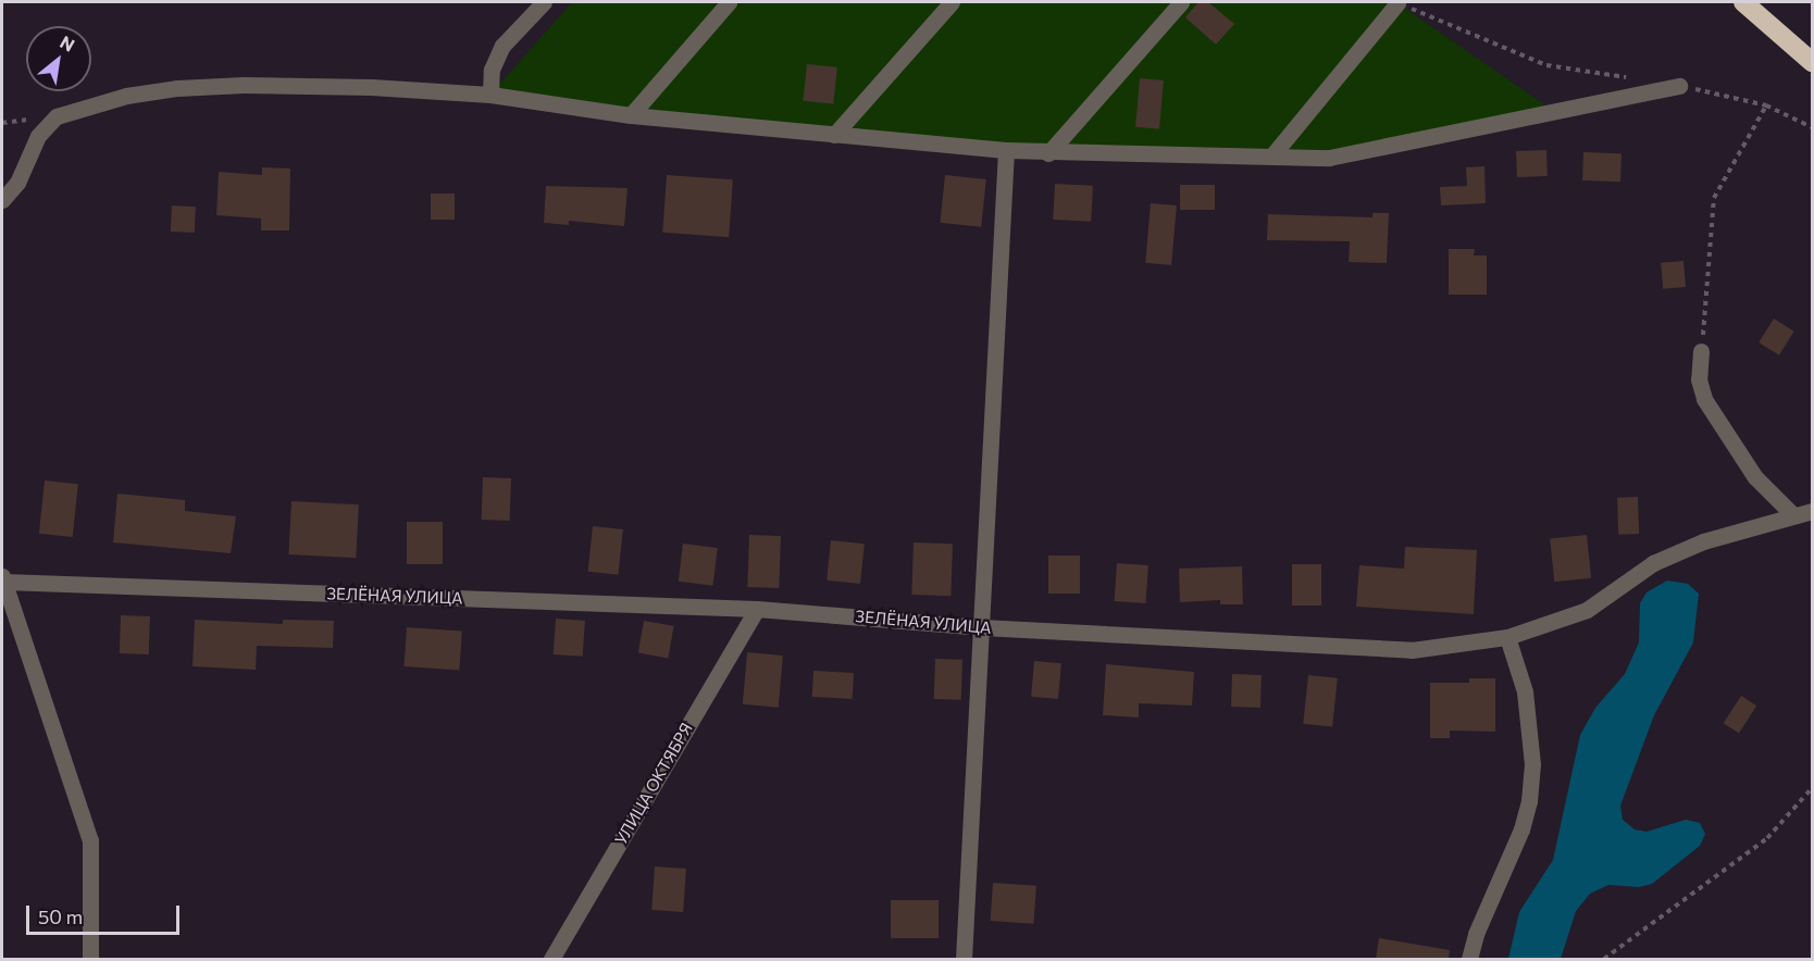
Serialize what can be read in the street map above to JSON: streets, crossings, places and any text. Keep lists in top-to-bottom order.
{
  "streets": {
    "street": ["ЗЕЛЁНАЯ УЛИЦА", "УЛИЦА ОКТЯБРЯ"]
  },
  "crossings": [
    ["ЗЕЛЁНАЯ УЛИЦА", "УЛИЦА ОКТЯБРЯ"]
  ],
  "scale_bar": "50 m",
  "north": "top right"
}
